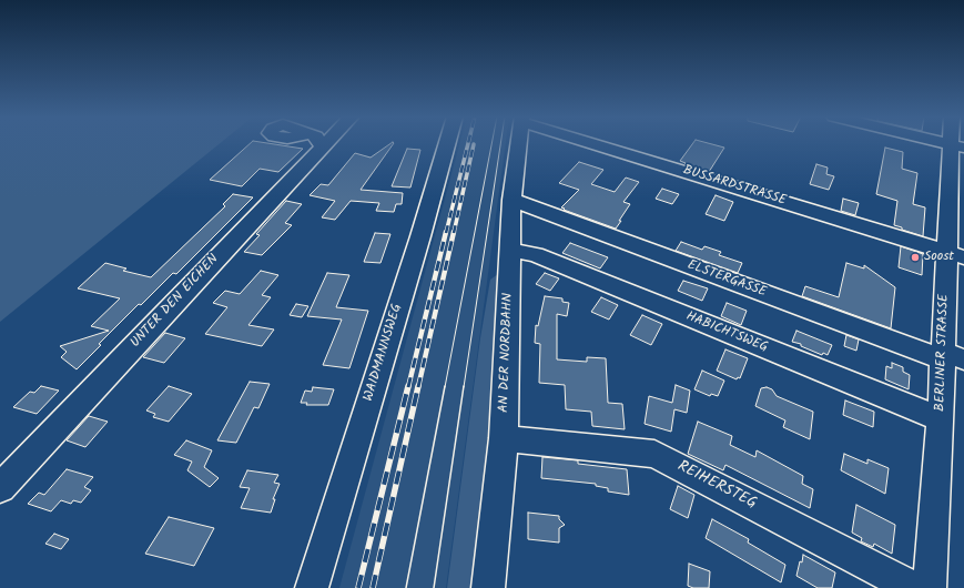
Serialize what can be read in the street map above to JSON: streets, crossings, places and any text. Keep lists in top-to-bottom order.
{
  "streets": {
    "street": [
      "BUSSARDSTRASSE",
      "ELSTERGASSE",
      "UNTER DEN EICHEN",
      "HABICHTSWEG",
      "WAIDMANNSWEG",
      "AN DER NORDBAHN",
      "BERLINER STRASSE",
      "REIHERSTEG"
    ]
  },
  "crossings": [
    ["BUSSARDSTRASSE", "BERLINER STRASSE"],
    ["ELSTERGASSE", "AN DER NORDBAHN"],
    ["ELSTERGASSE", "BERLINER STRASSE"],
    ["HABICHTSWEG", "AN DER NORDBAHN"],
    ["HABICHTSWEG", "BERLINER STRASSE"],
    ["AN DER NORDBAHN", "REIHERSTEG"]
  ],
  "places": ["Soost"]
}
